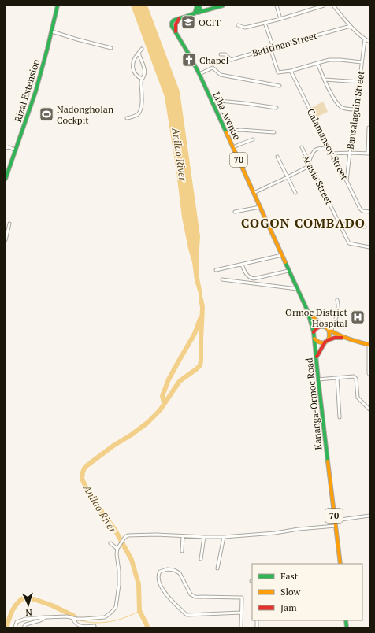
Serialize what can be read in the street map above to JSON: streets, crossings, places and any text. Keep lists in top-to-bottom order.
{
  "streets": {
    "main road": [
      "Rizal Extension",
      "Lilia Avenue",
      "70",
      "Kananga-Ormoc Road"
    ],
    "street": [
      "Batitinan Street",
      "Bansalaguin Street",
      "Calamansoy Street",
      "Acasia Street"
    ]
  },
  "crossings": [
    ["Bansalaguin Street", "Calamansoy Street"],
    ["Lilia Avenue", "70"],
    ["70", "Kananga-Ormoc Road"]
  ],
  "districts": ["COGON COMBADO"],
  "water": ["Anilao River"],
  "places": {
    "school or university": ["OCIT"],
    "church": ["Chapel"],
    "sports": ["Nadongholan Cockpit"],
    "hospital": ["Ormoc District Hospital"]
  },
  "legend": ["Fast", "Slow", "Jam"],
  "north": "bottom"
}
